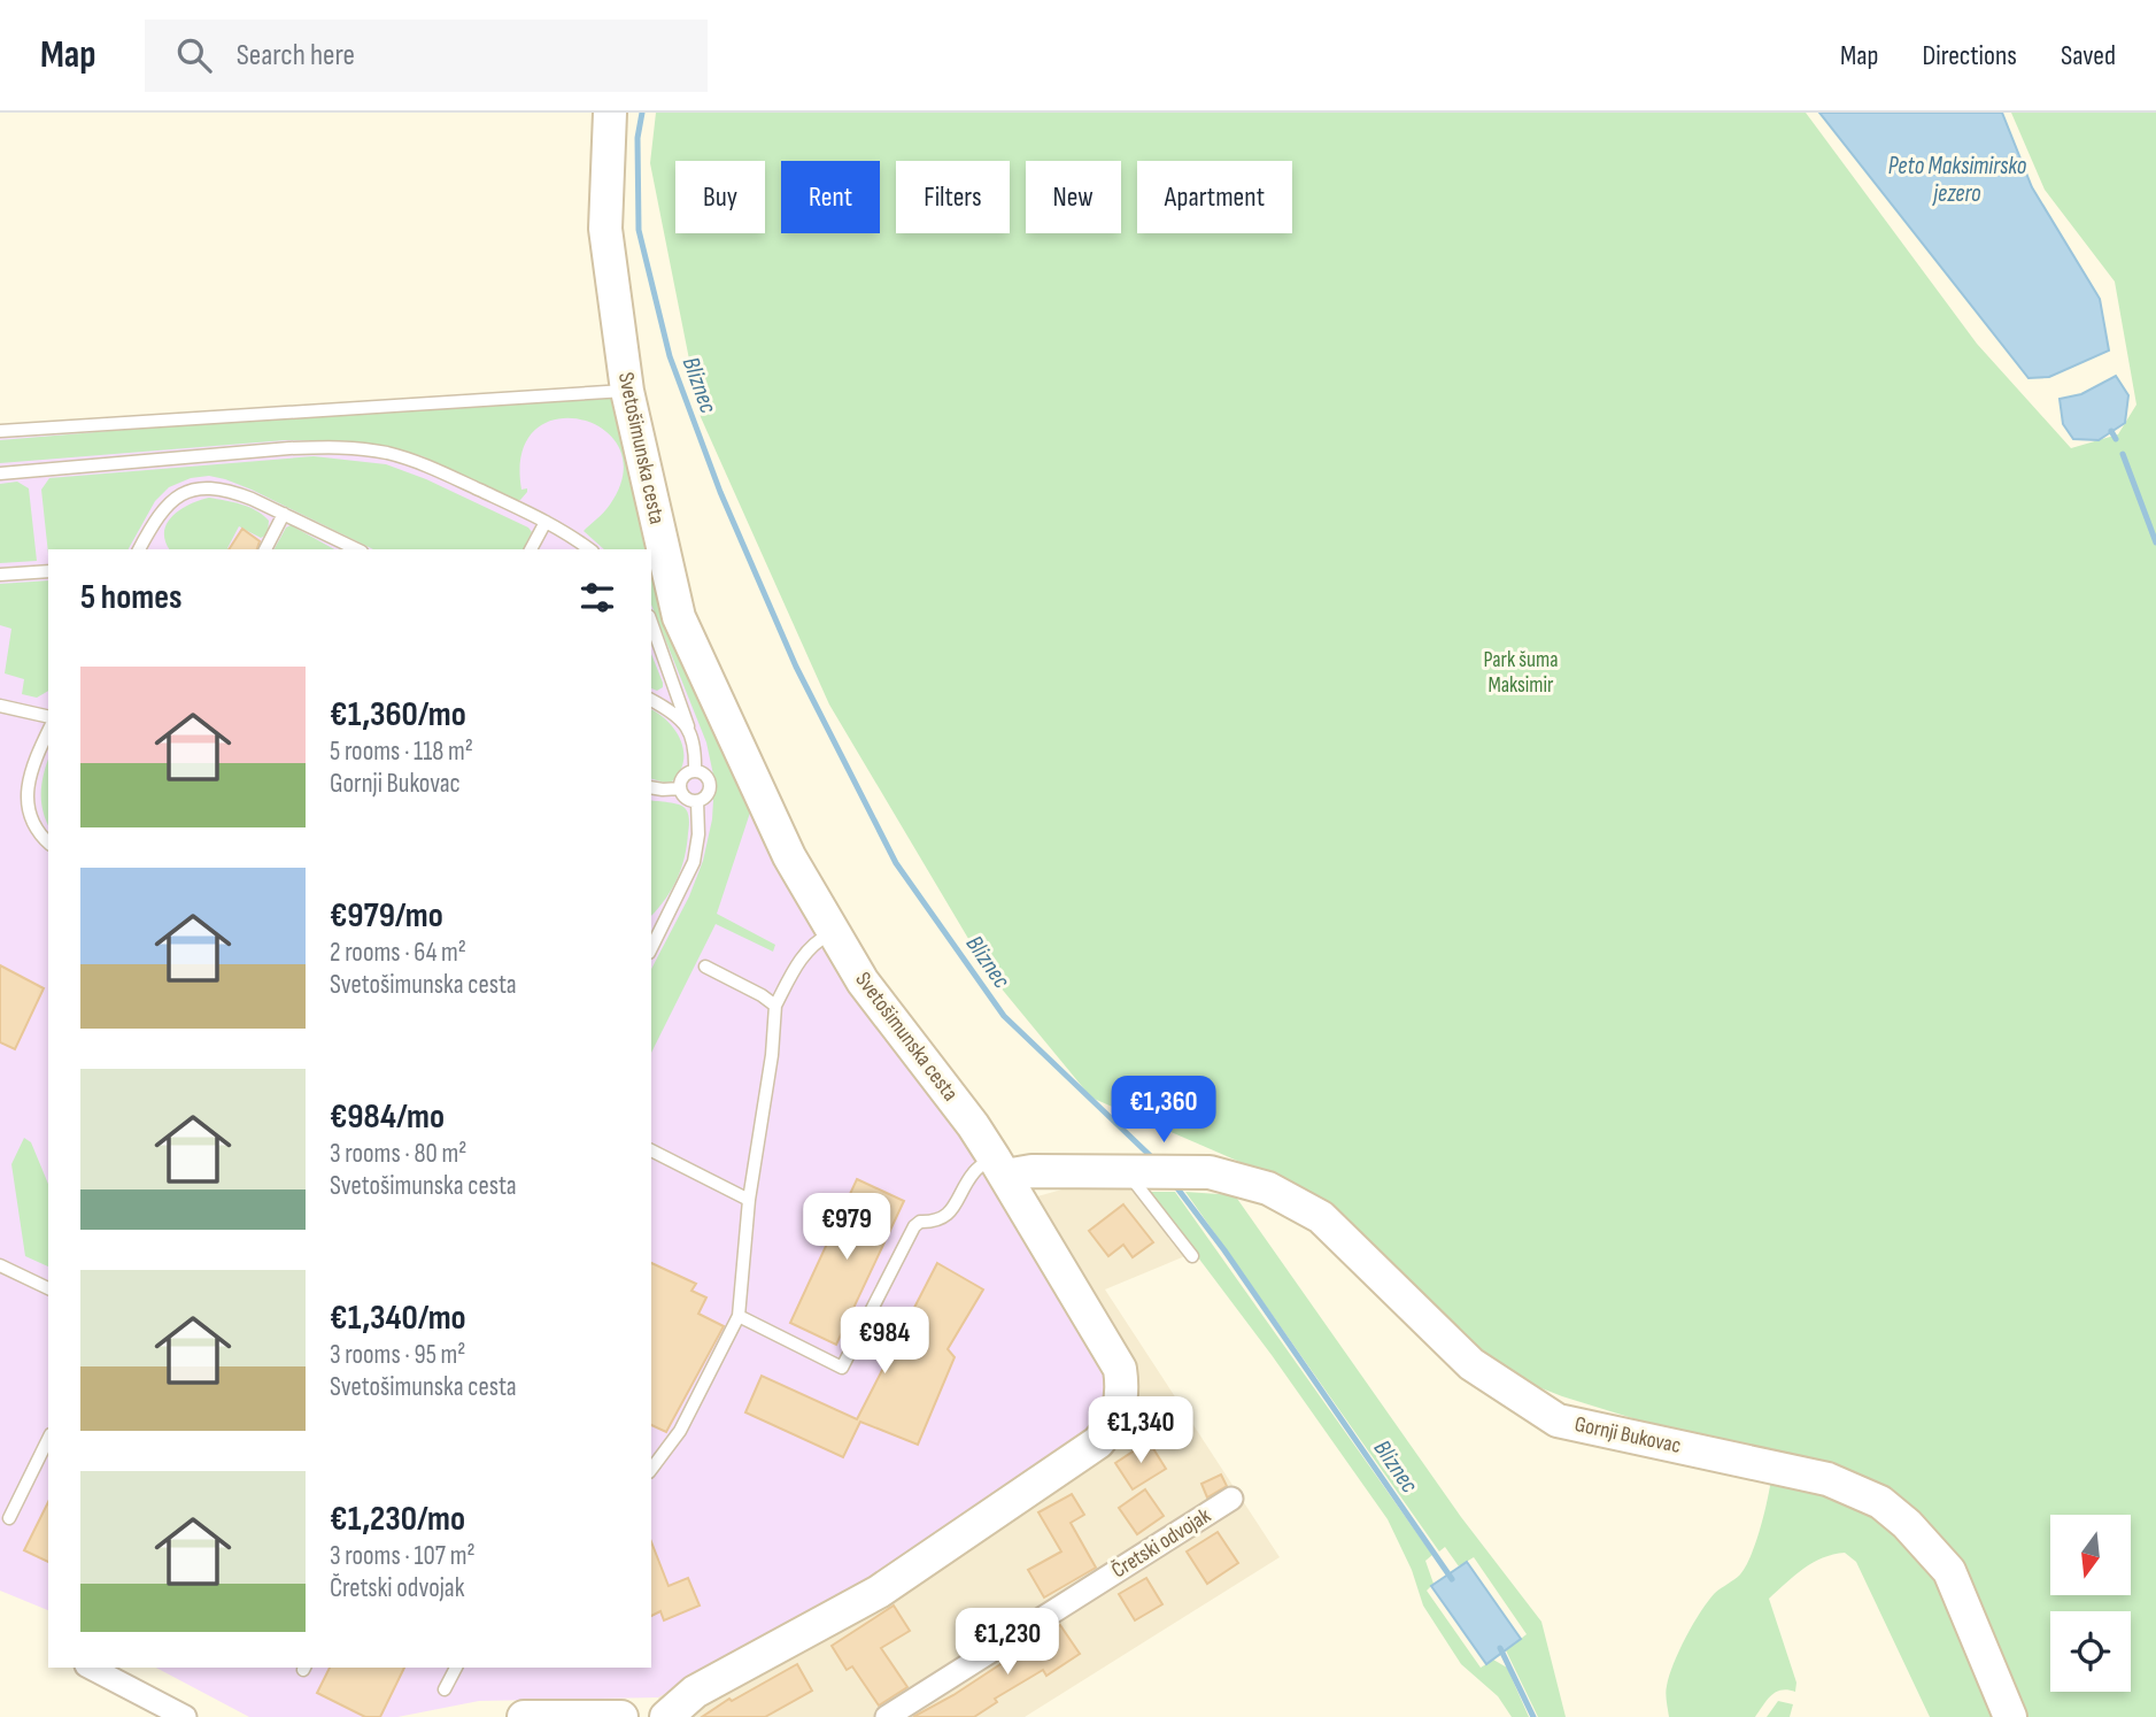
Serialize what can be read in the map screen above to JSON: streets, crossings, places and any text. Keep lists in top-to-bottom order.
{
  "streets": {
    "street": ["Svetošimunska cesta", "Gornji Bukovac", "Čretski odvojak"]
  },
  "crossings": [
    ["Svetošimunska cesta", "Gornji Bukovac"]
  ],
  "water": ["Peto Maksimirsko jezero", "Bliznec"],
  "parks": ["Park šuma Maksimir"],
  "north": "bottom",
  "page": {
    "header": "Map",
    "search": "Search here",
    "nav": ["Map", "Directions", "Saved"],
    "chip": [
      "Buy",
      "Rent",
      "Filters",
      "New",
      "Apartment"
    ],
    "heading": "5 homes",
    "list": [
      {
        "name": "€1,360/mo",
        "note": "5 rooms · 118 m² · Gornji Bukovac"
      },
      {
        "name": "€979/mo",
        "note": "2 rooms · 64 m² · Svetošimunska cesta"
      },
      {
        "name": "€984/mo",
        "note": "3 rooms · 80 m² · Svetošimunska cesta"
      },
      {
        "name": "€1,340/mo",
        "note": "3 rooms · 95 m² · Svetošimunska cesta"
      },
      {
        "name": "€1,230/mo",
        "note": "3 rooms · 107 m² · Čretski odvojak"
      }
    ],
    "price": [
      "€1,360",
      "€979",
      "€984",
      "€1,340",
      "€1,230"
    ]
  }
}
